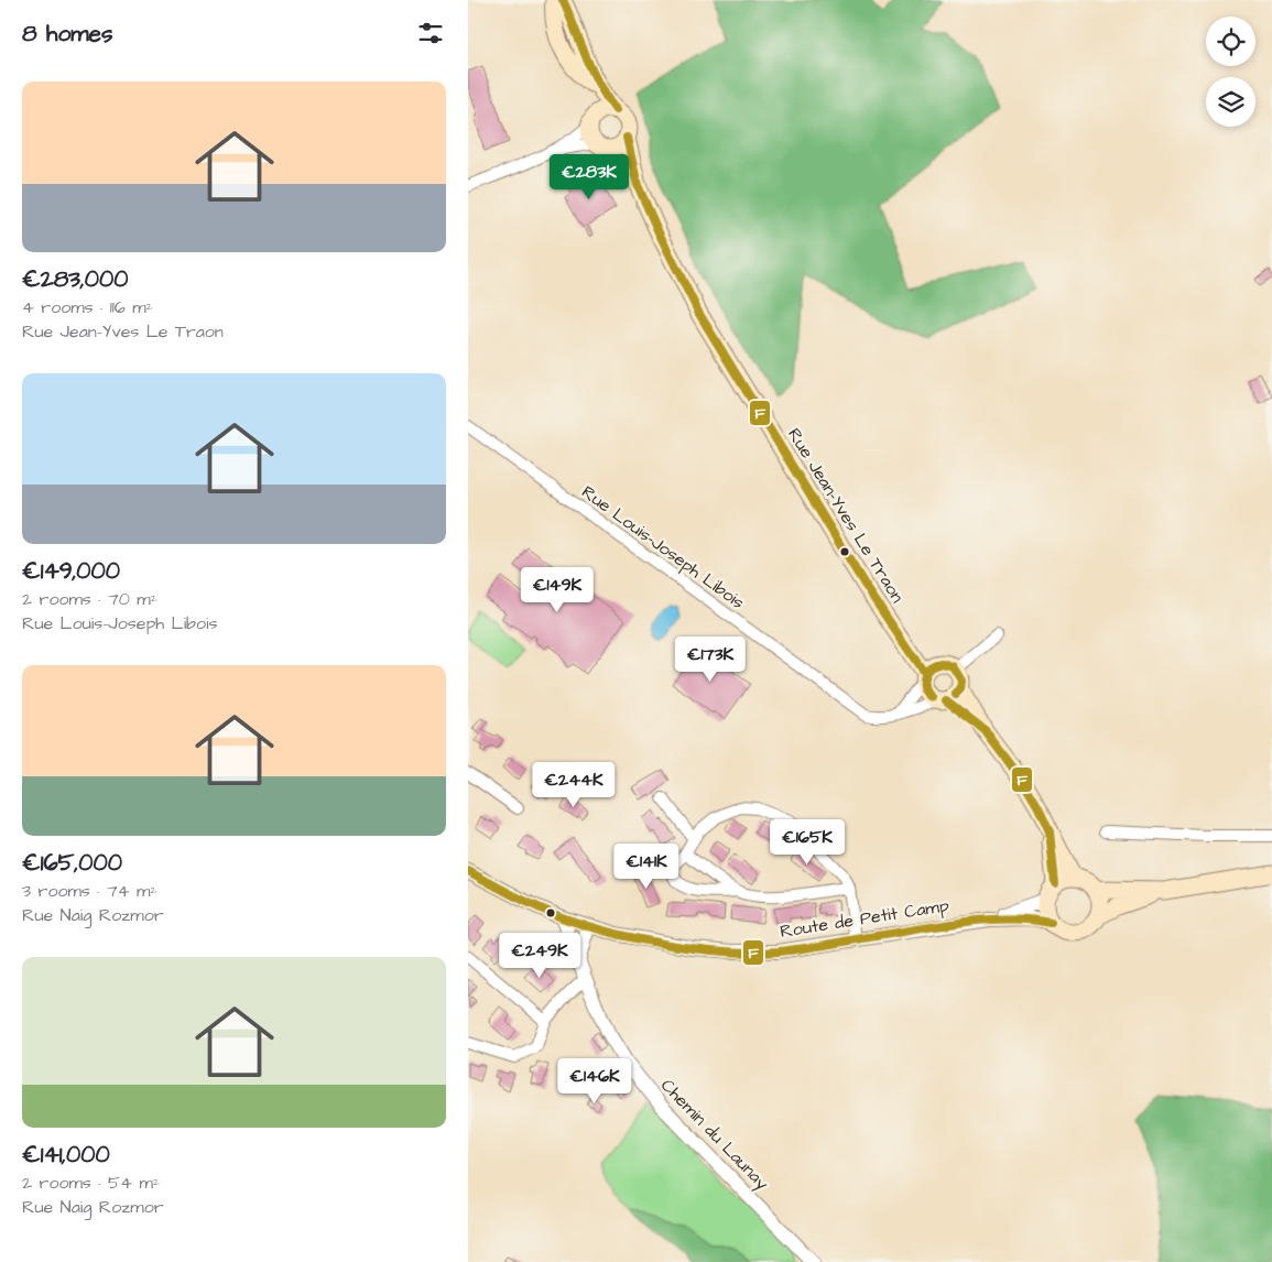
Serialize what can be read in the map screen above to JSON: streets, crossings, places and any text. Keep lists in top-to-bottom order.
{
  "streets": {
    "main road": ["Rue Jean-Yves Le Traon"],
    "street": ["Rue Louis-Joseph Libois", "Route de Petit Camp", "Chemin du Launay"]
  },
  "crossings": [
    ["Rue Jean-Yves Le Traon", "Rue Louis-Joseph Libois"],
    ["Route de Petit Camp", "Chemin du Launay"]
  ],
  "lines": ["transit line F"],
  "page": {
    "heading": "8 homes",
    "list": [
      {
        "name": "€283,000",
        "note": "4 rooms · 116 m² · Rue Jean-Yves Le Traon"
      },
      {
        "name": "€149,000",
        "note": "2 rooms · 70 m² · Rue Louis-Joseph Libois"
      },
      {
        "name": "€165,000",
        "note": "3 rooms · 74 m² · Rue Naig Rozmor"
      },
      {
        "name": "€141,000",
        "note": "2 rooms · 54 m² · Rue Naig Rozmor"
      }
    ],
    "price": [
      "€283K",
      "€149K",
      "€173K",
      "€244K",
      "€165K",
      "€141K",
      "€249K",
      "€146K"
    ]
  }
}
